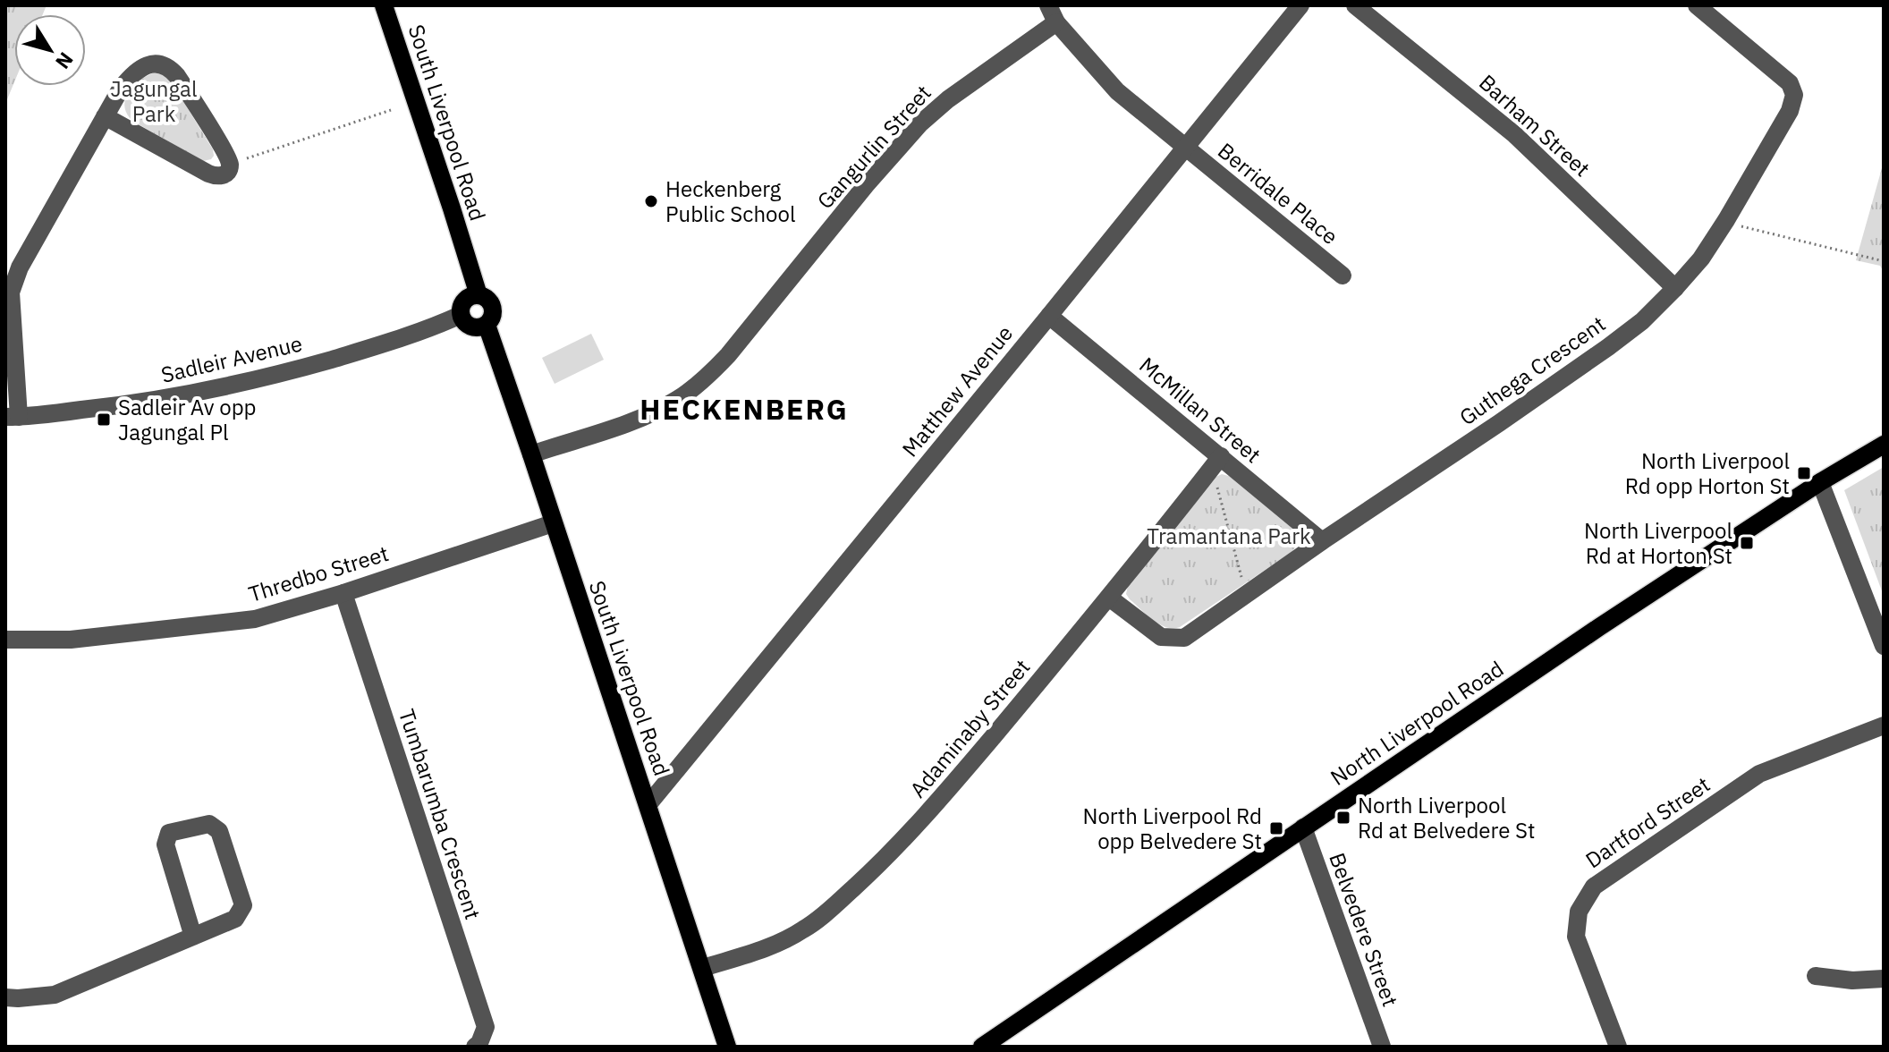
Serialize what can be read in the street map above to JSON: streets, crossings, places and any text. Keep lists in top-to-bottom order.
{
  "streets": {
    "main road": ["South Liverpool Road", "North Liverpool Road"],
    "street": [
      "Barham Street",
      "Gangurlin Street",
      "Berridale Place",
      "Sadleir Avenue",
      "Guthega Crescent",
      "Matthew Avenue",
      "McMillan Street",
      "Thredbo Street",
      "Adaminaby Street",
      "Tumbarumba Crescent",
      "Dartford Street",
      "Belvedere Street"
    ]
  },
  "crossings": [
    ["South Liverpool Road", "Gangurlin Street"],
    ["South Liverpool Road", "Sadleir Avenue"],
    ["South Liverpool Road", "Matthew Avenue"],
    ["South Liverpool Road", "Thredbo Street"],
    ["South Liverpool Road", "Adaminaby Street"],
    ["Barham Street", "Guthega Crescent"],
    ["Gangurlin Street", "Berridale Place"],
    ["Berridale Place", "Matthew Avenue"],
    ["Guthega Crescent", "McMillan Street"],
    ["Guthega Crescent", "Adaminaby Street"],
    ["Matthew Avenue", "McMillan Street"],
    ["McMillan Street", "Adaminaby Street"],
    ["Thredbo Street", "Tumbarumba Crescent"],
    ["North Liverpool Road", "Belvedere Street"]
  ],
  "districts": ["HECKENBERG"],
  "parks": ["Jagungal Park", "Tramantana Park"],
  "places": {
    "other": ["Heckenberg Public School"],
    "transit": [
      "Sadleir Av opp Jagungal Pl",
      "North Liverpool Rd opp Horton St",
      "North Liverpool Rd at Horton St",
      "North Liverpool Rd at Belvedere St",
      "North Liverpool Rd opp Belvedere St"
    ]
  },
  "north": "bottom right"
}
